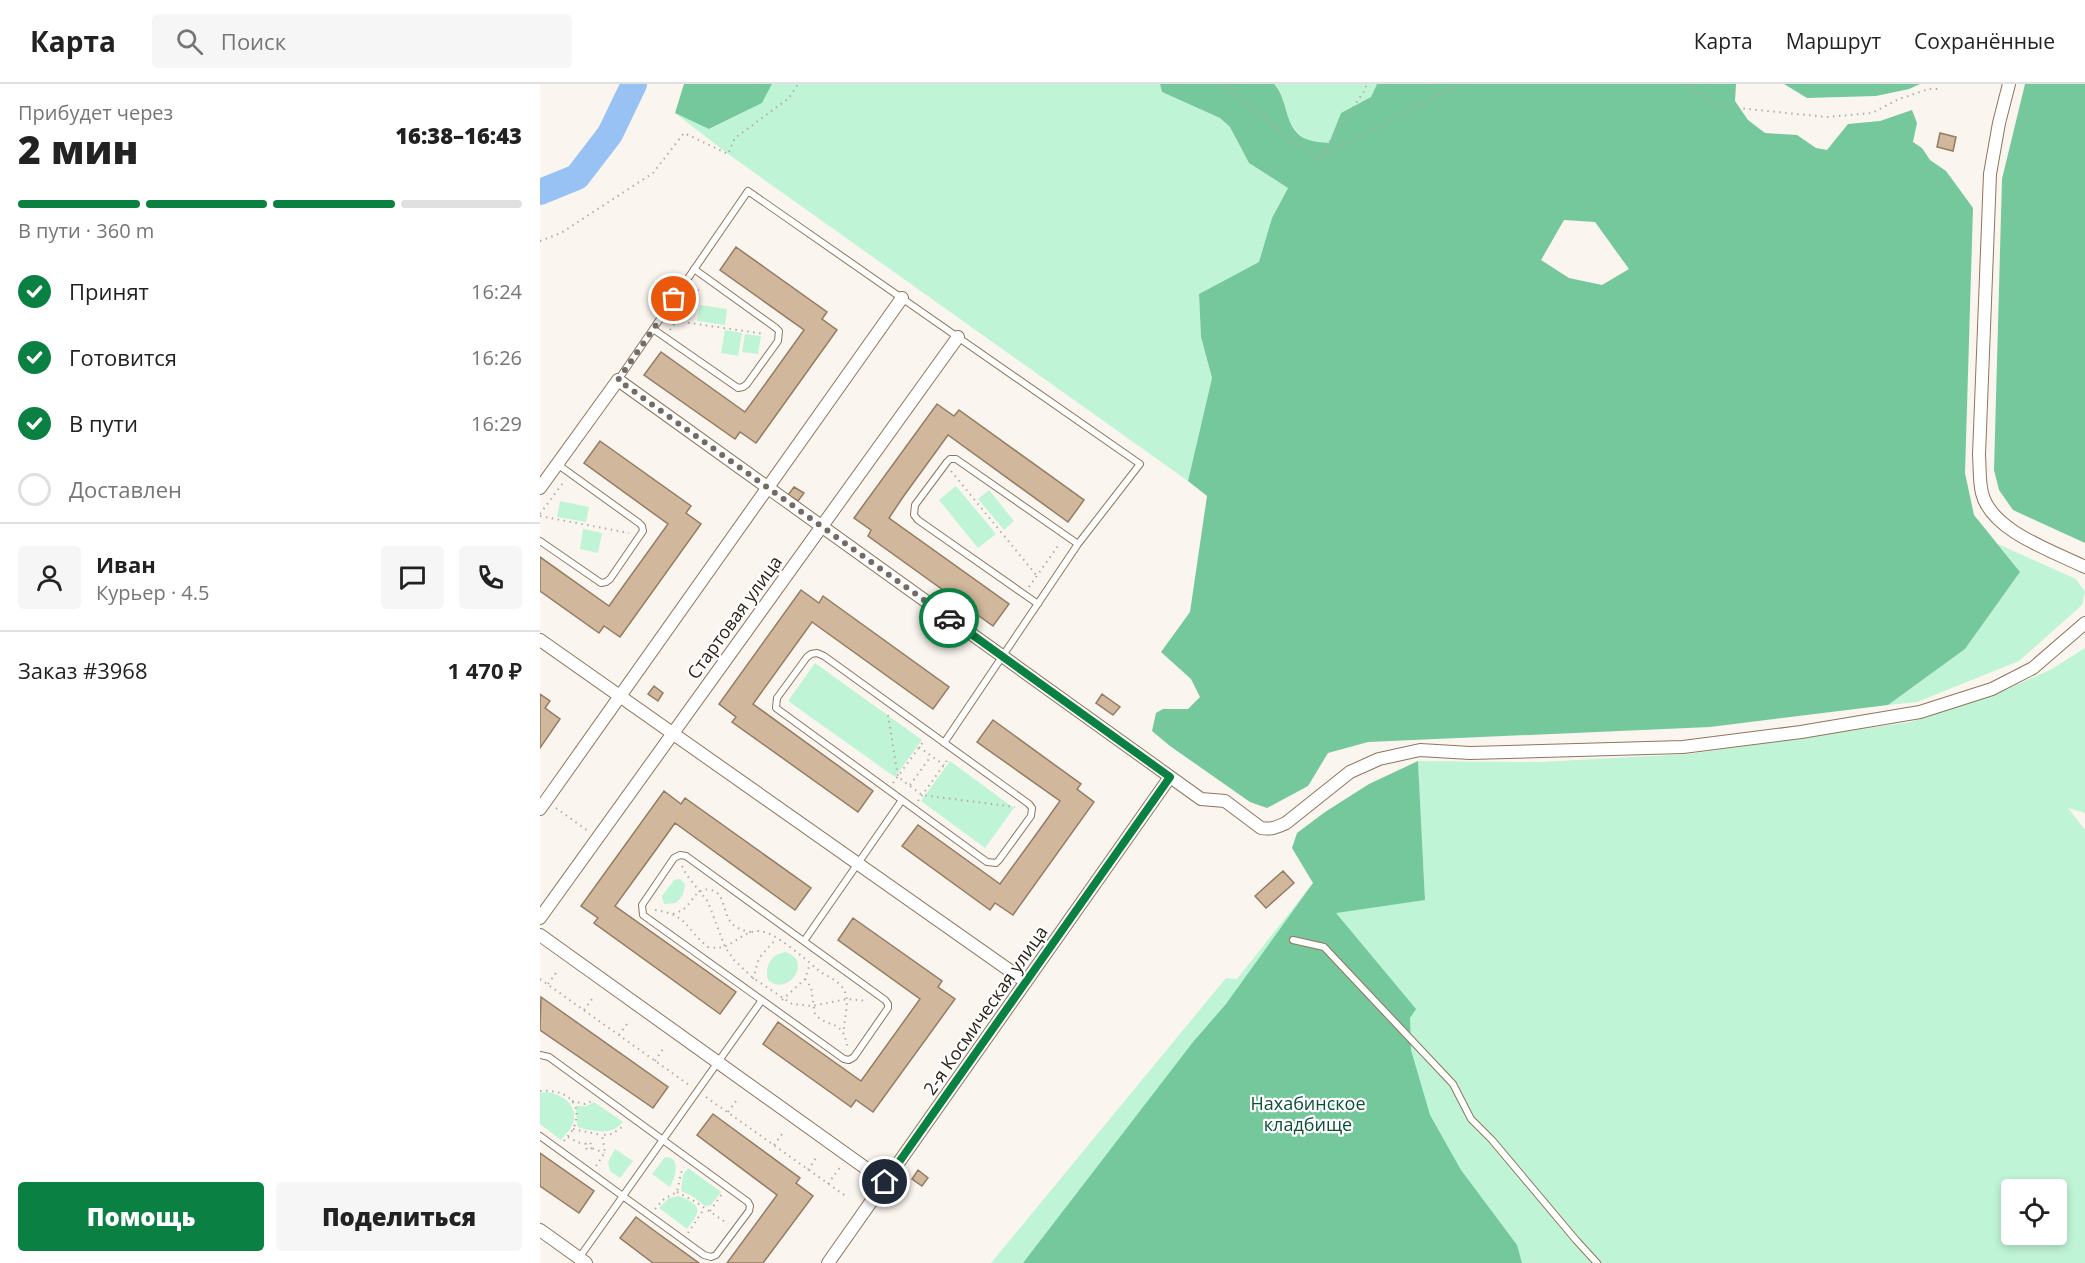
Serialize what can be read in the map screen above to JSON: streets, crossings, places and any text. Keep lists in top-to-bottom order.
{
  "streets": {
    "street": ["Стартовая улица", "2-я Космическая улица"]
  },
  "parks": ["Нахабинское кладбище"],
  "page": {
    "header": "Карта",
    "search": "Поиск",
    "nav": ["Карта", "Маршрут", "Сохранённые"],
    "heading": ["2 мин", "Прибудет через", "16:38–16:43"],
    "panel": [
      "Иван",
      "Курьер · 4.5",
      "Заказ #3968",
      "1 470 ₽"
    ],
    "bar": "В пути · 360 m",
    "list": [
      ["Принят", "16:24"],
      ["Готовится", "16:26"],
      ["В пути", "16:29"],
      "Доставлен"
    ],
    "buttons": ["Помощь", "Поделиться"]
  }
}
